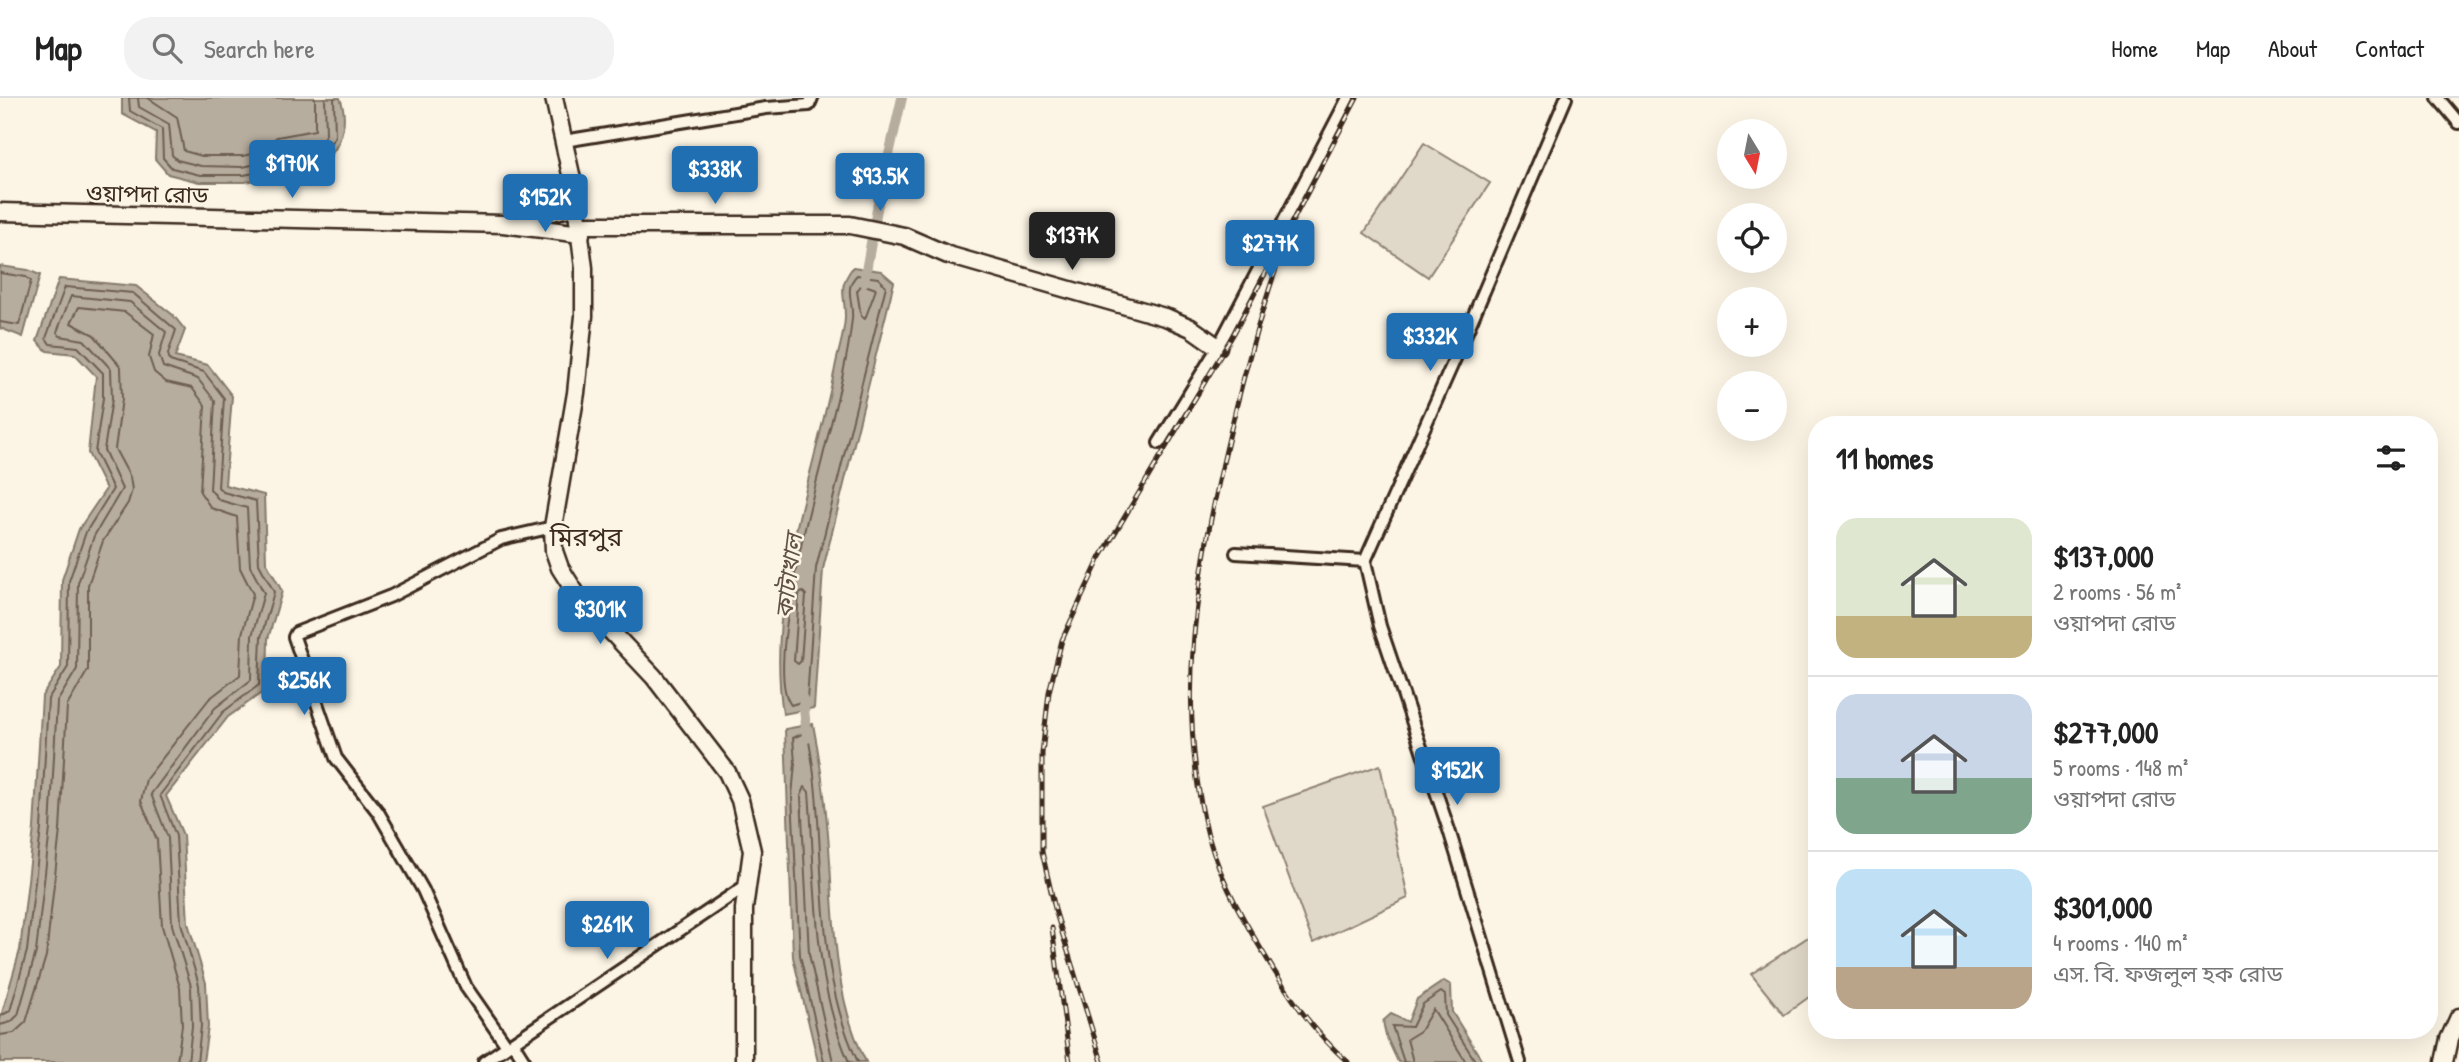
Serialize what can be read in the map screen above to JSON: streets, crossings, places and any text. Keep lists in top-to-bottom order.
{
  "streets": {
    "street": ["ওয়াপদা রোড"]
  },
  "districts": ["মিরপুর"],
  "water": ["কাটাখাল"],
  "north": "bottom",
  "page": {
    "header": "Map",
    "search": "Search here",
    "nav": [
      "Home",
      "Map",
      "About",
      "Contact"
    ],
    "map_buttons": ["+", "−"],
    "price": [
      "$170K",
      "$338K",
      "$93.5K",
      "$152K",
      "$137K",
      "$277K",
      "$332K",
      "$301K",
      "$256K",
      "$152K",
      "$261K"
    ],
    "heading": "11 homes",
    "list": [
      {
        "name": "$137,000",
        "note": "2 rooms · 56 m² · ওয়াপদা রোড"
      },
      {
        "name": "$277,000",
        "note": "5 rooms · 148 m² · ওয়াপদা রোড"
      },
      {
        "name": "$301,000",
        "note": "4 rooms · 140 m² · এস. বি. ফজলুল হক রোড"
      }
    ]
  }
}
